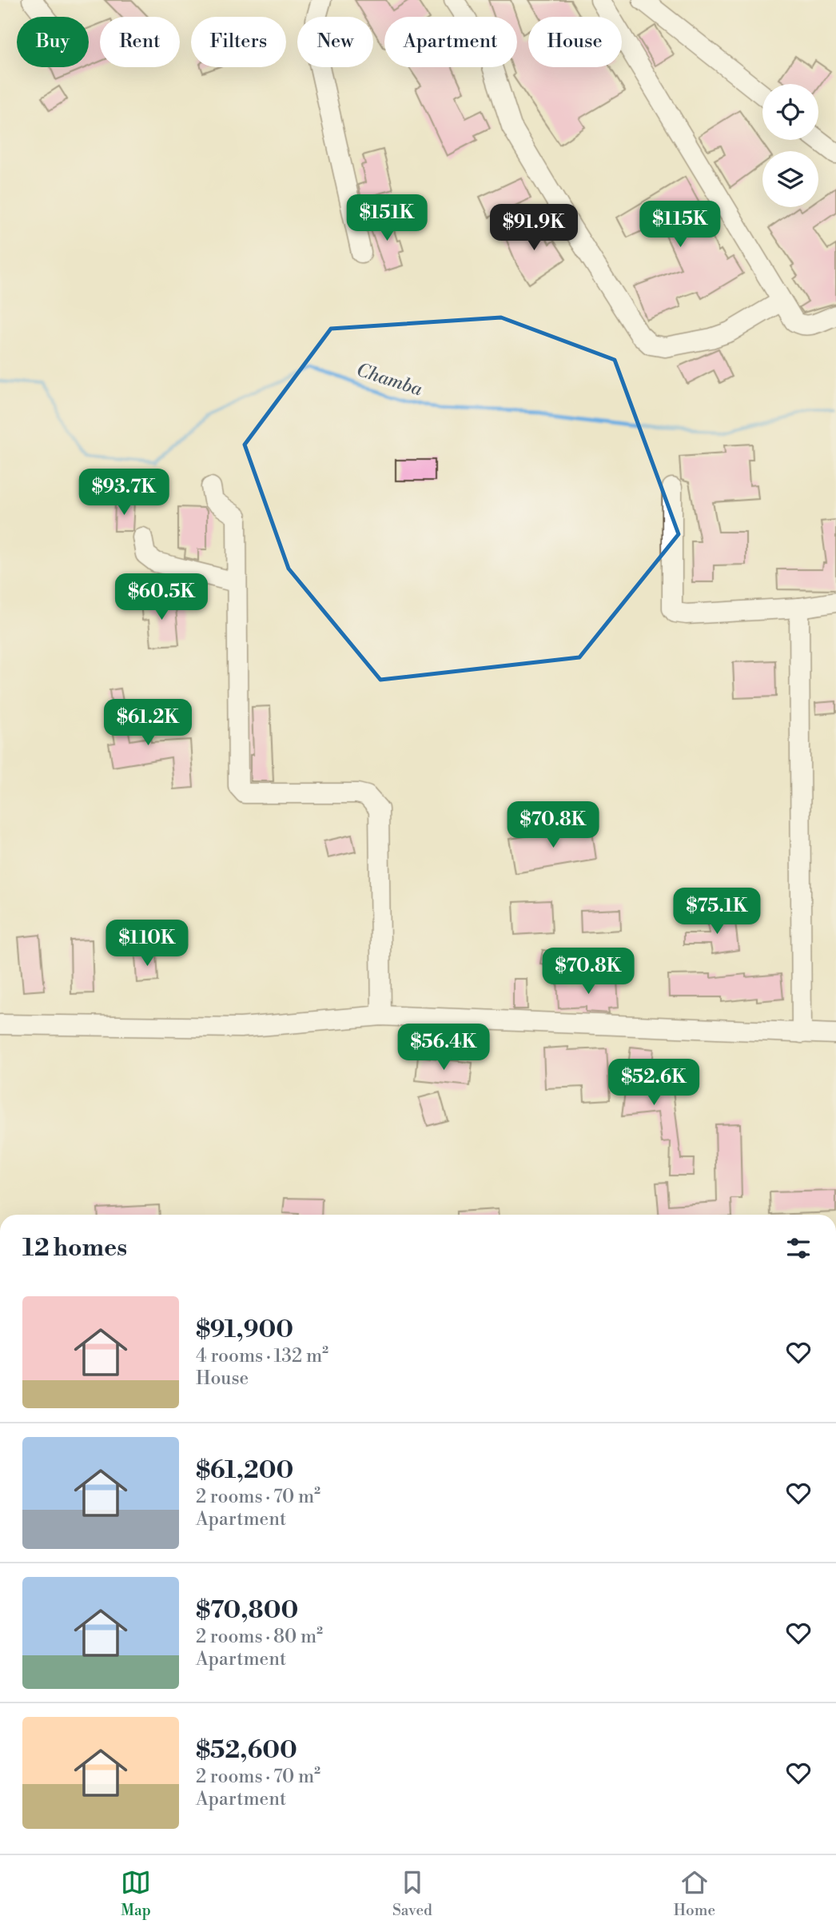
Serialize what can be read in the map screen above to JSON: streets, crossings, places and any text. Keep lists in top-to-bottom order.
{
  "water": ["Chamba"],
  "page": {
    "chip": [
      "Buy",
      "Rent",
      "Filters",
      "New",
      "Apartment",
      "House"
    ],
    "price": [
      "$151K",
      "$115K",
      "$91.9K",
      "$93.7K",
      "$60.5K",
      "$61.2K",
      "$70.8K",
      "$75.1K",
      "$110K",
      "$70.8K",
      "$56.4K",
      "$52.6K"
    ],
    "heading": "12 homes",
    "list": [
      {
        "name": "$91,900",
        "note": "4 rooms · 132 m² · House"
      },
      {
        "name": "$61,200",
        "note": "2 rooms · 70 m² · Apartment"
      },
      {
        "name": "$70,800",
        "note": "2 rooms · 80 m² · Apartment"
      },
      {
        "name": "$52,600",
        "note": "2 rooms · 70 m² · Apartment"
      }
    ],
    "tabs": ["Map", "Saved", "Home"]
  }
}
